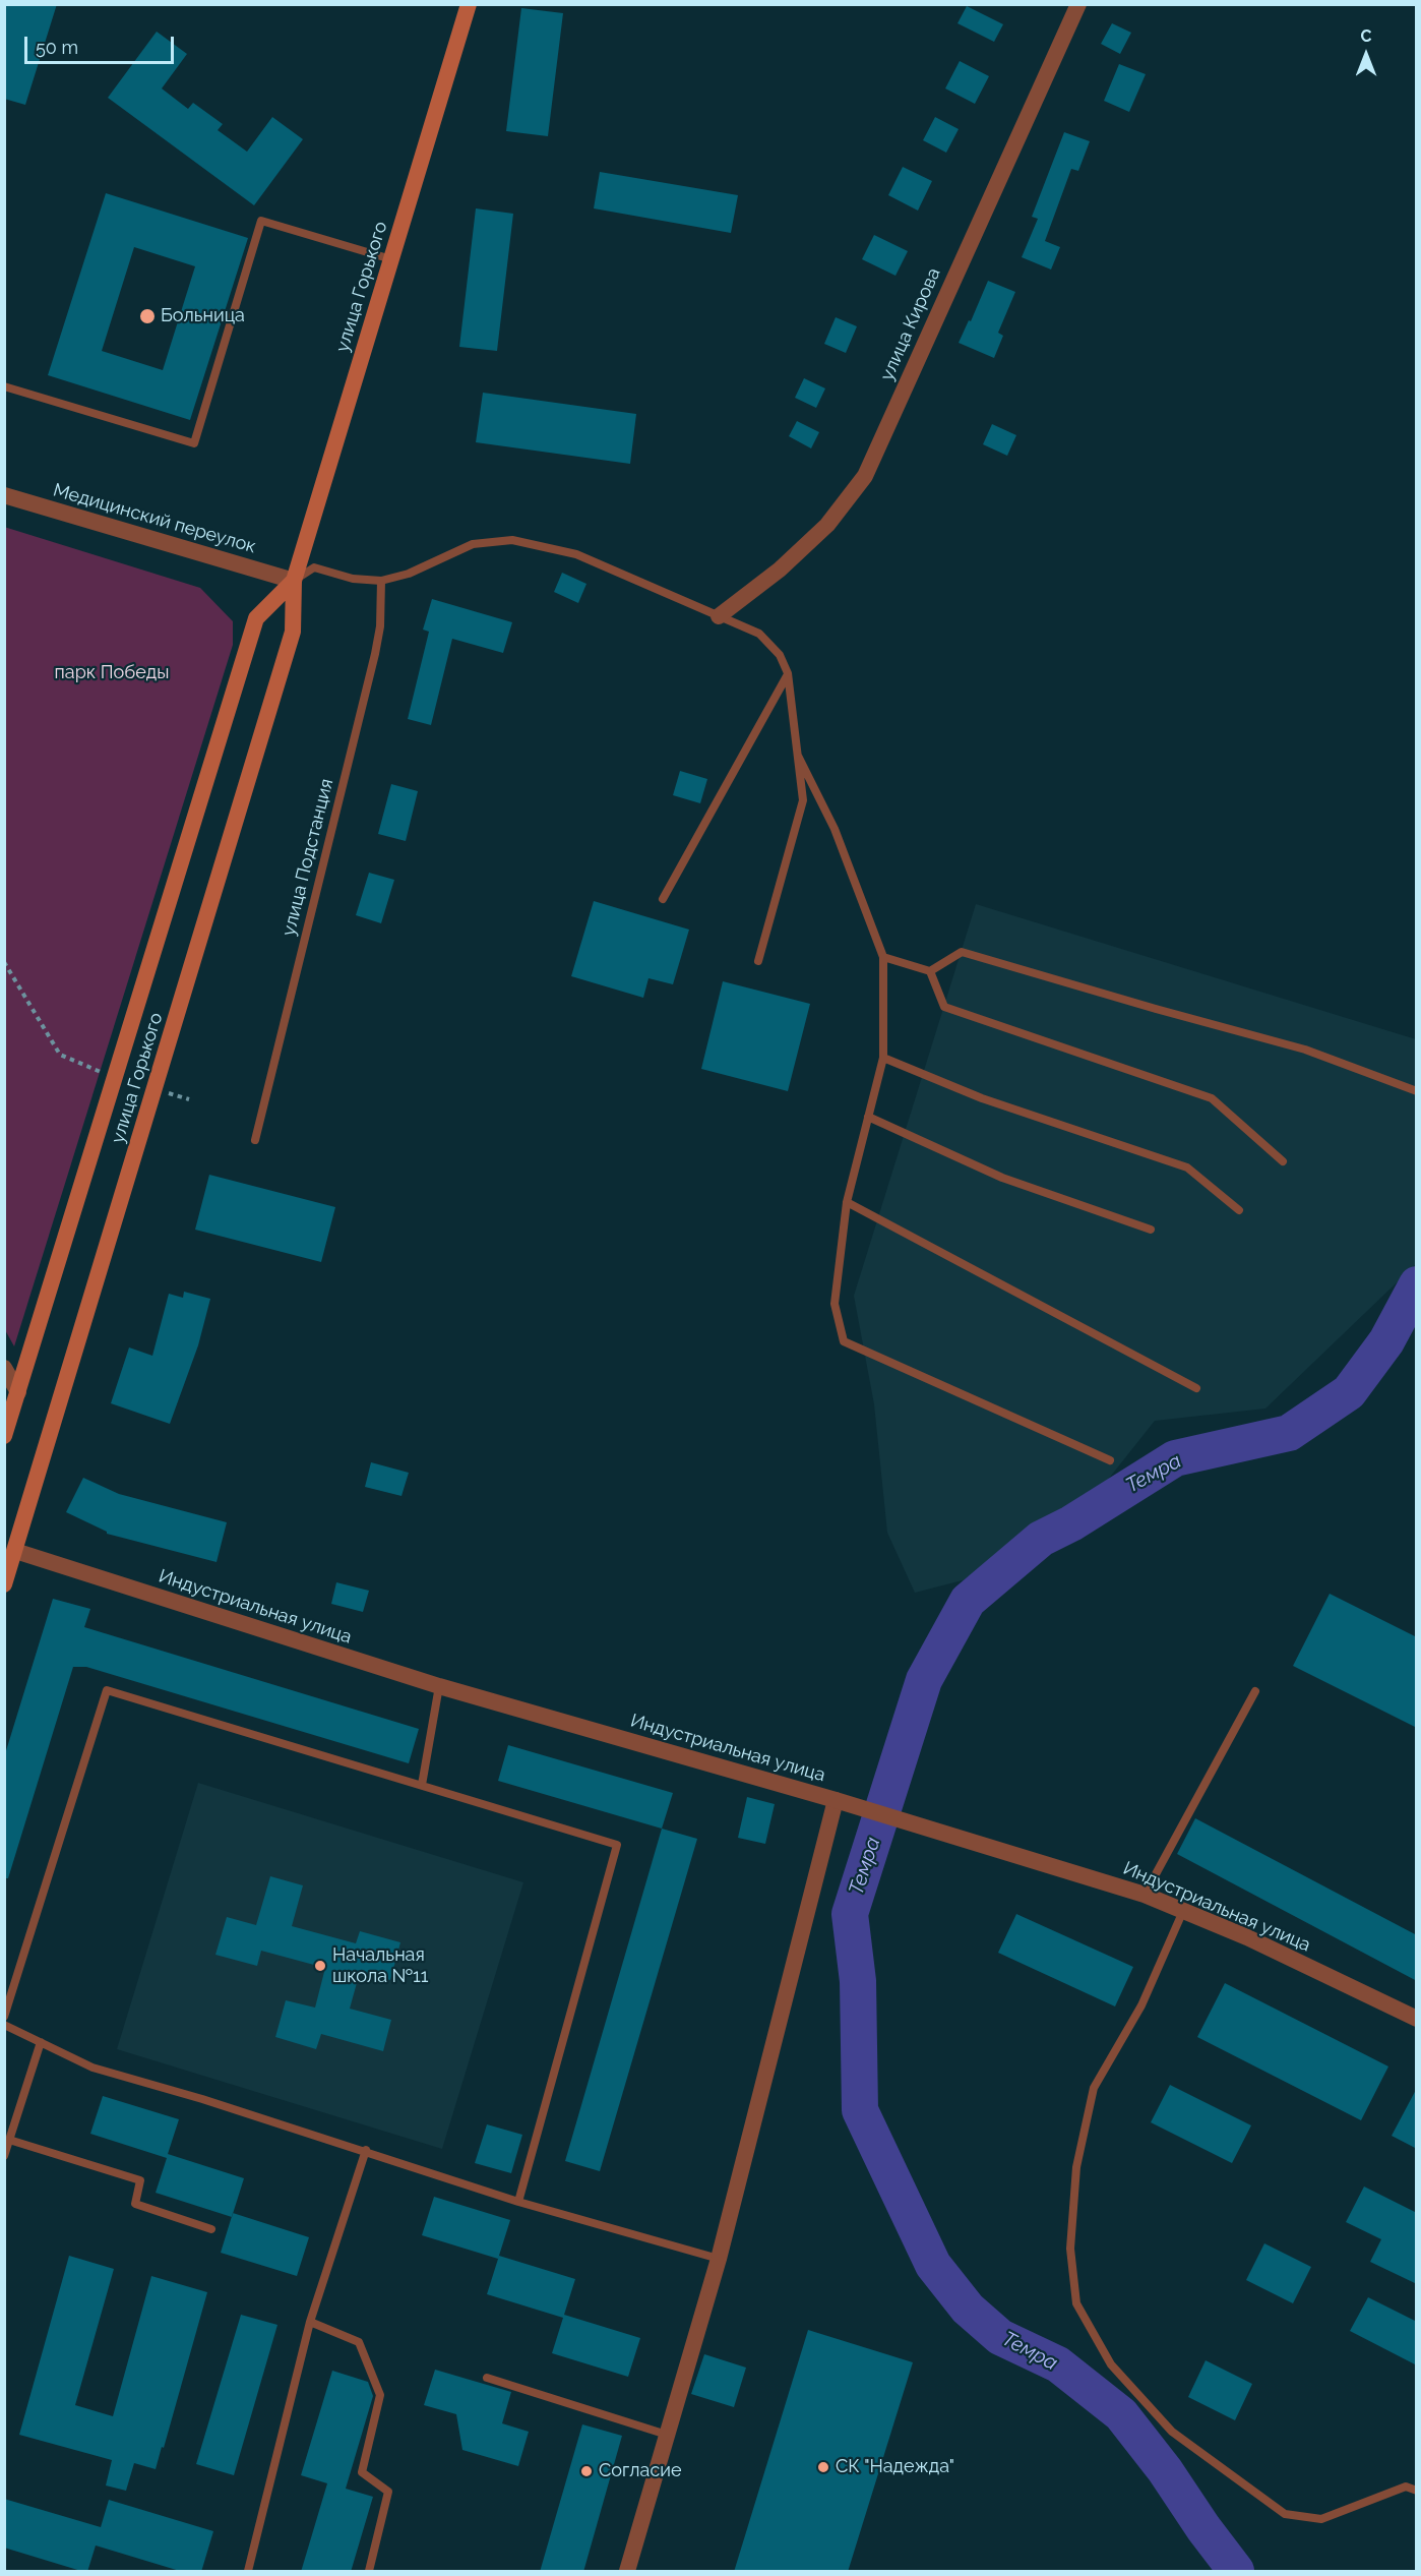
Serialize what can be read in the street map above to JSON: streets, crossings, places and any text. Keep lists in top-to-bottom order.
{
  "streets": {
    "main road": ["улица Горького"],
    "street": ["улица Кирова", "Медицинский переулок", "Индустриальная улица"],
    "lane": ["улица Подстанция"]
  },
  "crossings": [
    ["улица Горького", "Медицинский переулок"],
    ["улица Горького", "Индустриальная улица"]
  ],
  "water": ["Темра"],
  "parks": ["парк Победы"],
  "places": [
    "Больница",
    "Начальная школа №11",
    "СК \"Надежда\"",
    "Согласие"
  ],
  "scale_bar": "50 m",
  "north": "top"
}
